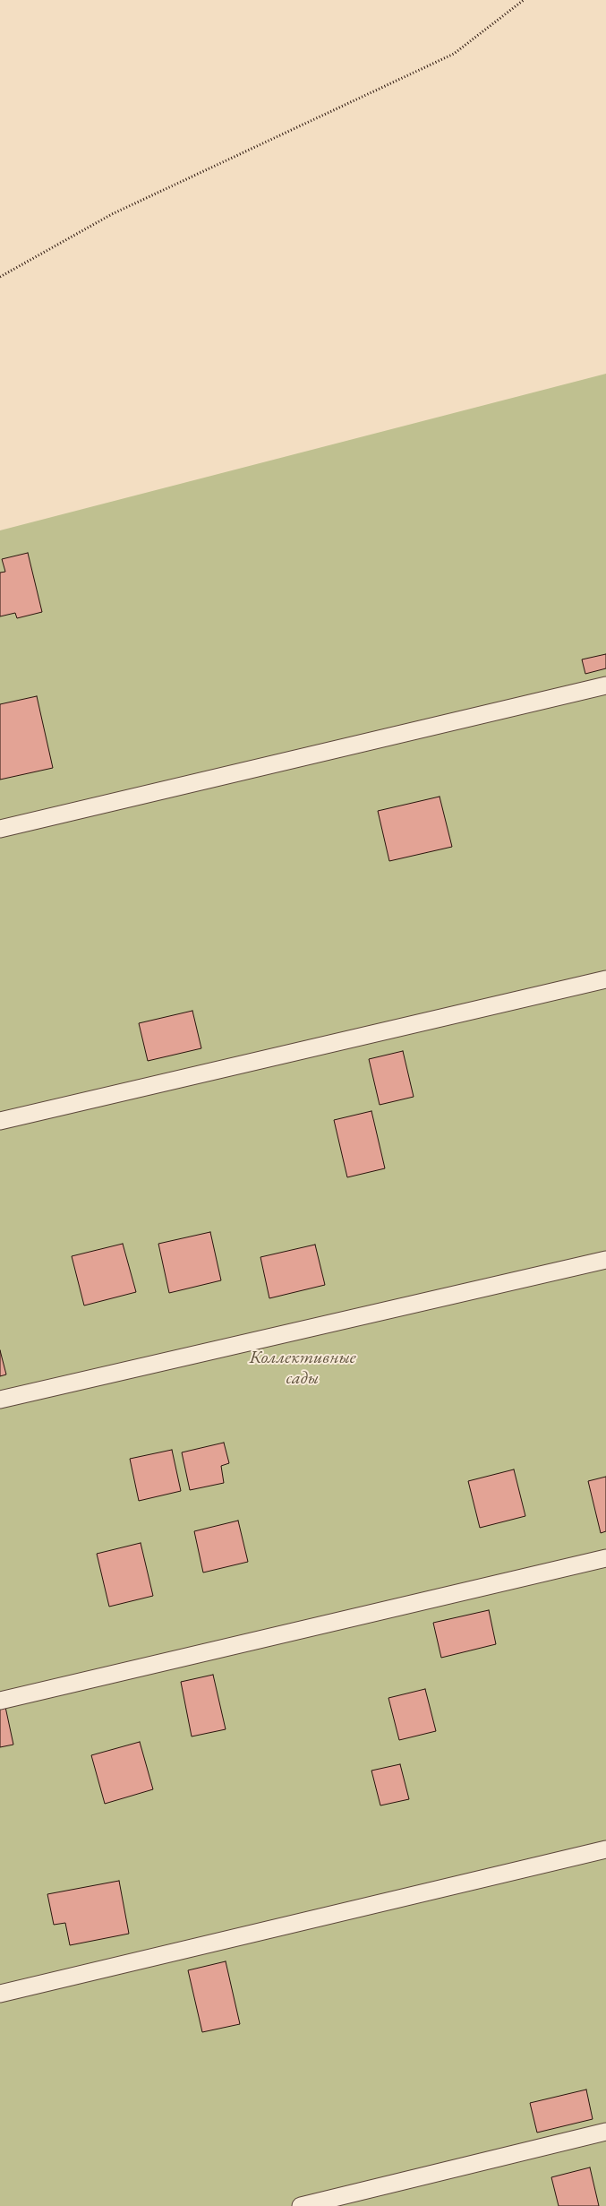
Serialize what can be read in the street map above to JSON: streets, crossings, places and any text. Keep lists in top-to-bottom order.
{
  "parks": ["Коллективные сады"]
}
